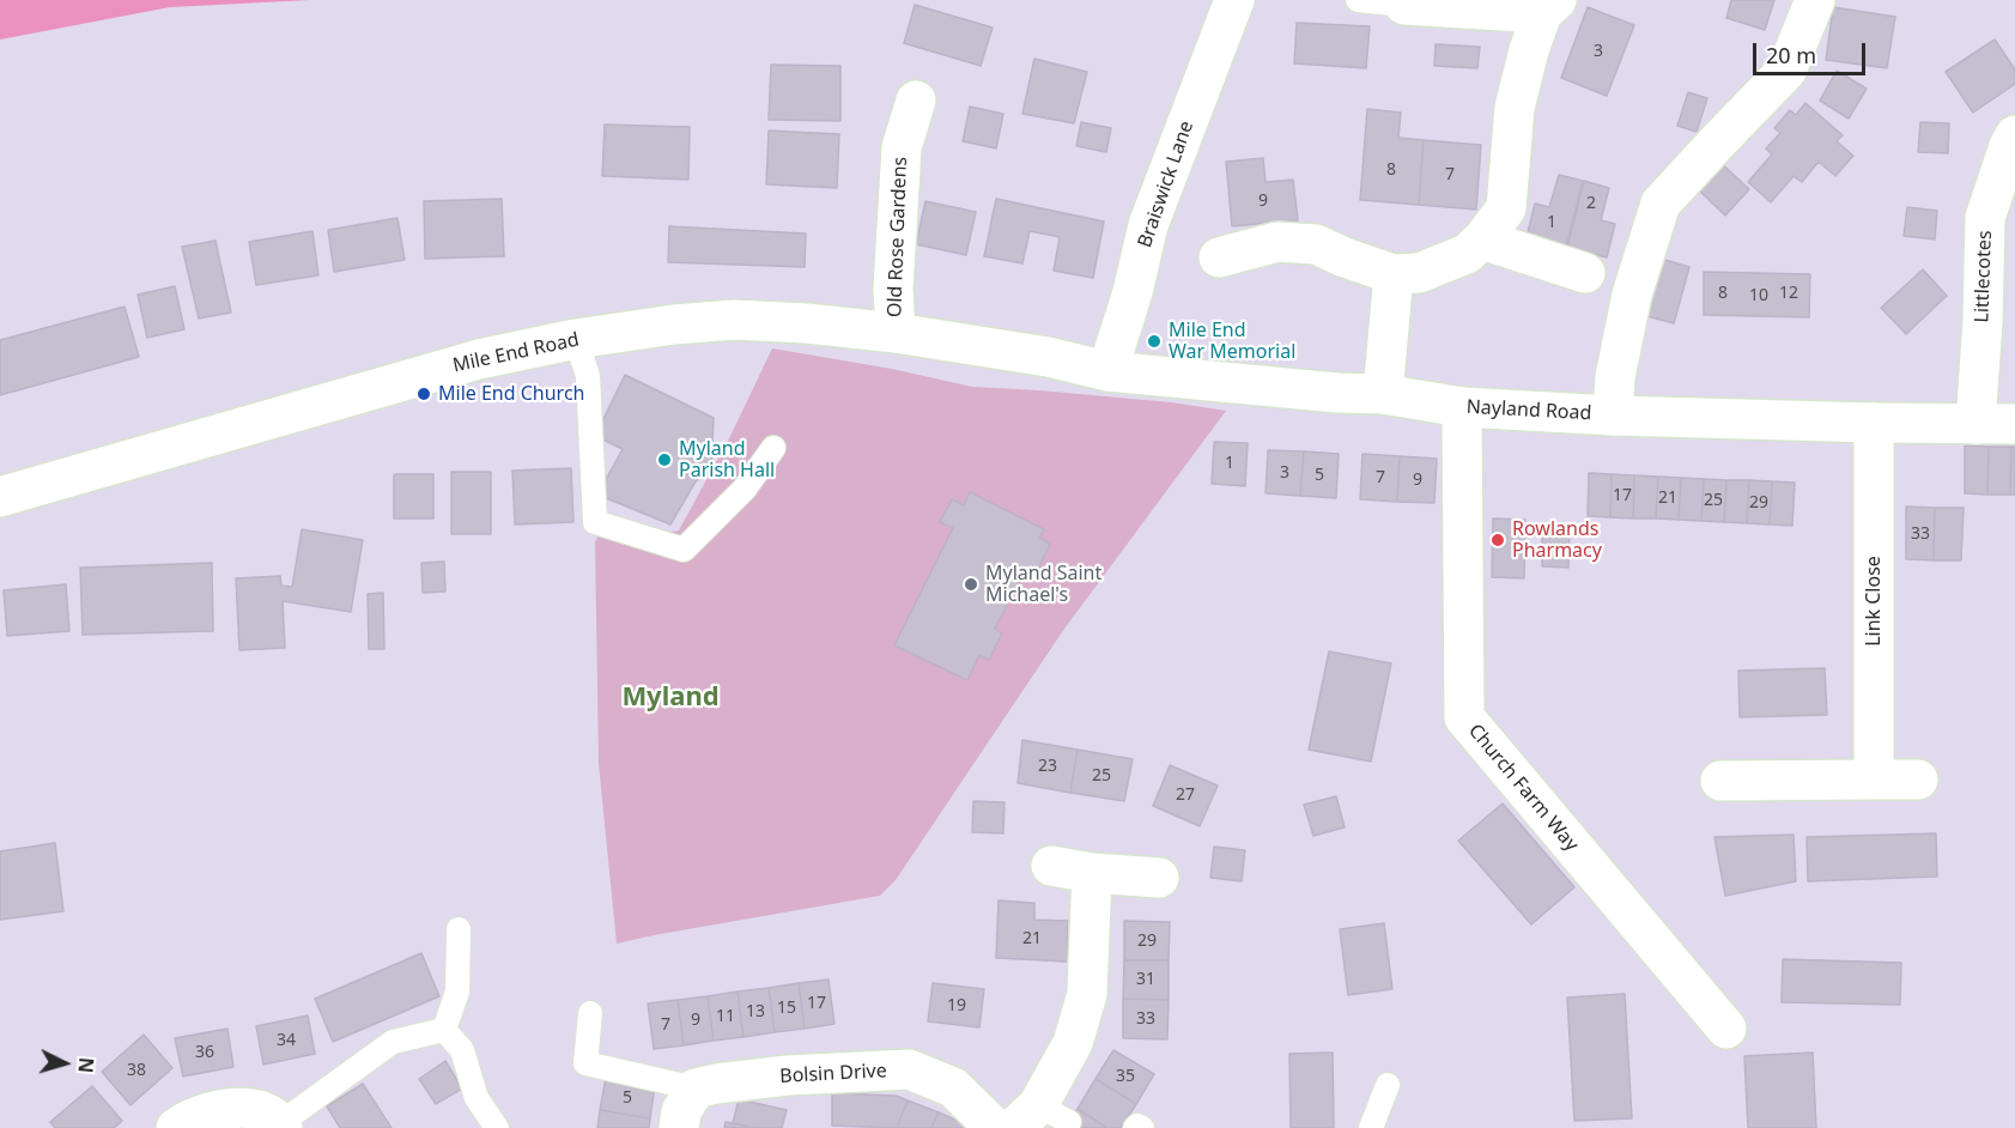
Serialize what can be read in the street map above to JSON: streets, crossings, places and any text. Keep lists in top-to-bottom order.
{
  "streets": {
    "street": [
      "Braiswick Lane",
      "Old Rose Gardens",
      "Littlecotes",
      "Mile End Road",
      "Nayland Road",
      "Link Close",
      "Church Farm Way",
      "Bolsin Drive"
    ]
  },
  "crossings": [
    ["Braiswick Lane", "Nayland Road"],
    ["Old Rose Gardens", "Mile End Road"],
    ["Littlecotes", "Nayland Road"],
    ["Mile End Road", "Nayland Road"],
    ["Nayland Road", "Link Close"],
    ["Nayland Road", "Church Farm Way"]
  ],
  "districts": ["Myland"],
  "places": [
    "Mile End War Memorial",
    "Mile End Church",
    "Myland Parish Hall",
    "Rowlands Pharmacy",
    "Myland Saint Michael's"
  ],
  "house_numbers": [
    "3",
    "8",
    "7",
    "9",
    "2",
    "1",
    "8",
    "12",
    "10",
    "1",
    "3",
    "5",
    "7",
    "9",
    "17",
    "21",
    "25",
    "29",
    "33",
    "23",
    "25",
    "27",
    "21",
    "29",
    "31",
    "17",
    "19",
    "15",
    "13",
    "11",
    "33",
    "9",
    "7",
    "34",
    "36",
    "38",
    "35",
    "5"
  ],
  "scale_bar": "20 m",
  "north": "right"
}
